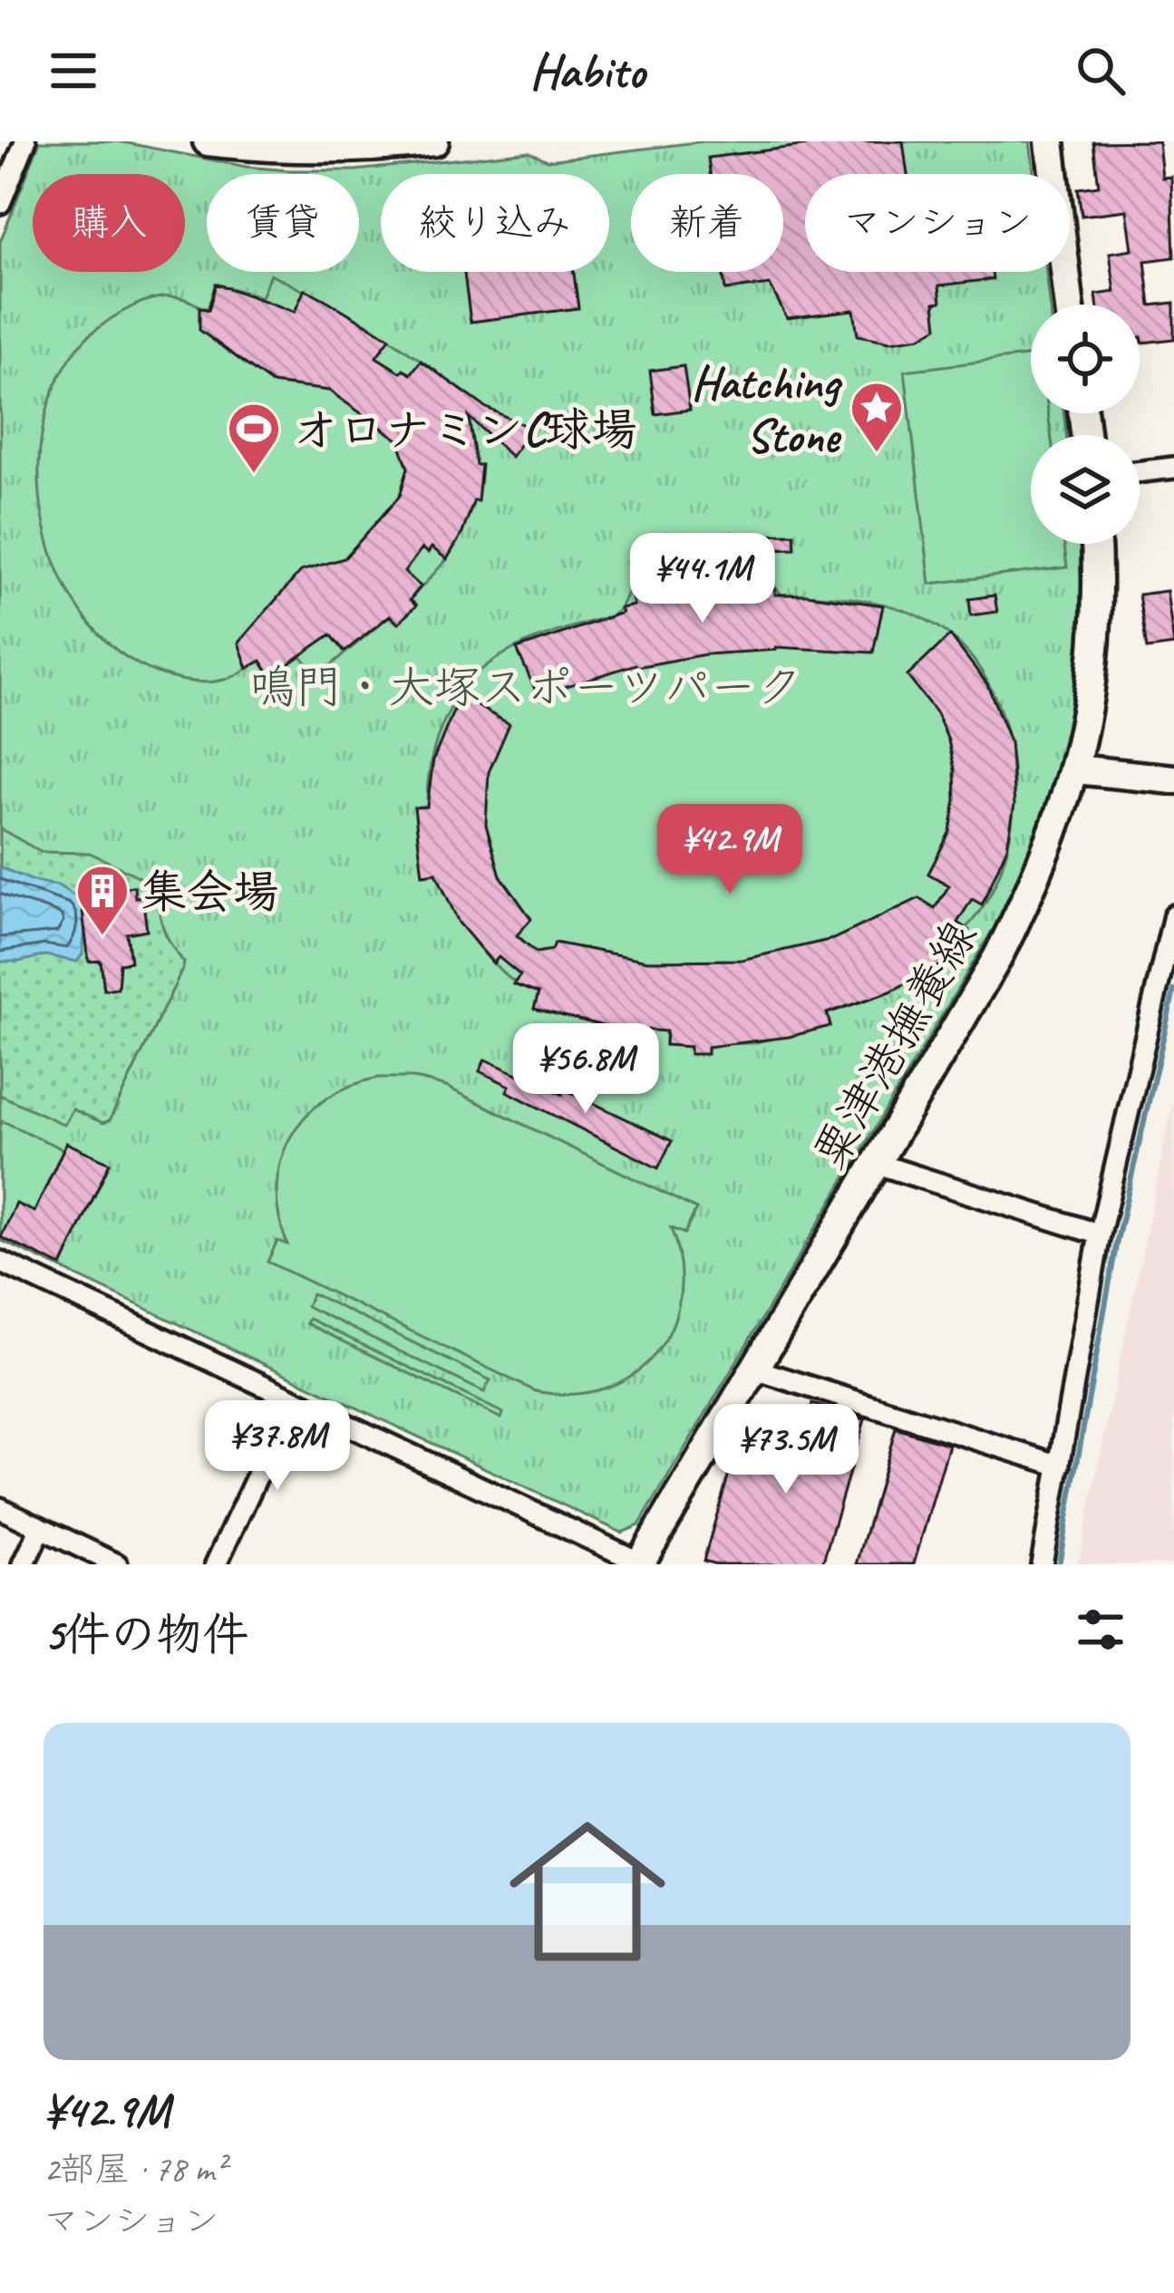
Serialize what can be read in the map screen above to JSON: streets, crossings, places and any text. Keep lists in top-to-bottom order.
{
  "streets": {
    "main road": ["粟津港撫養線"]
  },
  "parks": ["鳴門・大塚スポーツパーク"],
  "places": {
    "place": ["Hatching Stone"],
    "sports": ["オロナミンC球場"],
    "building": ["集会場"]
  },
  "page": {
    "header": "Habito",
    "chip": [
      "購入",
      "賃貸",
      "絞り込み",
      "新着",
      "マンション"
    ],
    "price": [
      "¥44.1M",
      "¥42.9M",
      "¥56.8M",
      "¥37.8M",
      "¥73.5M"
    ],
    "heading": "5件の物件",
    "list": [
      {
        "name": "¥42.9M",
        "note": "2部屋 · 78 m² · マンション"
      }
    ]
  }
}
